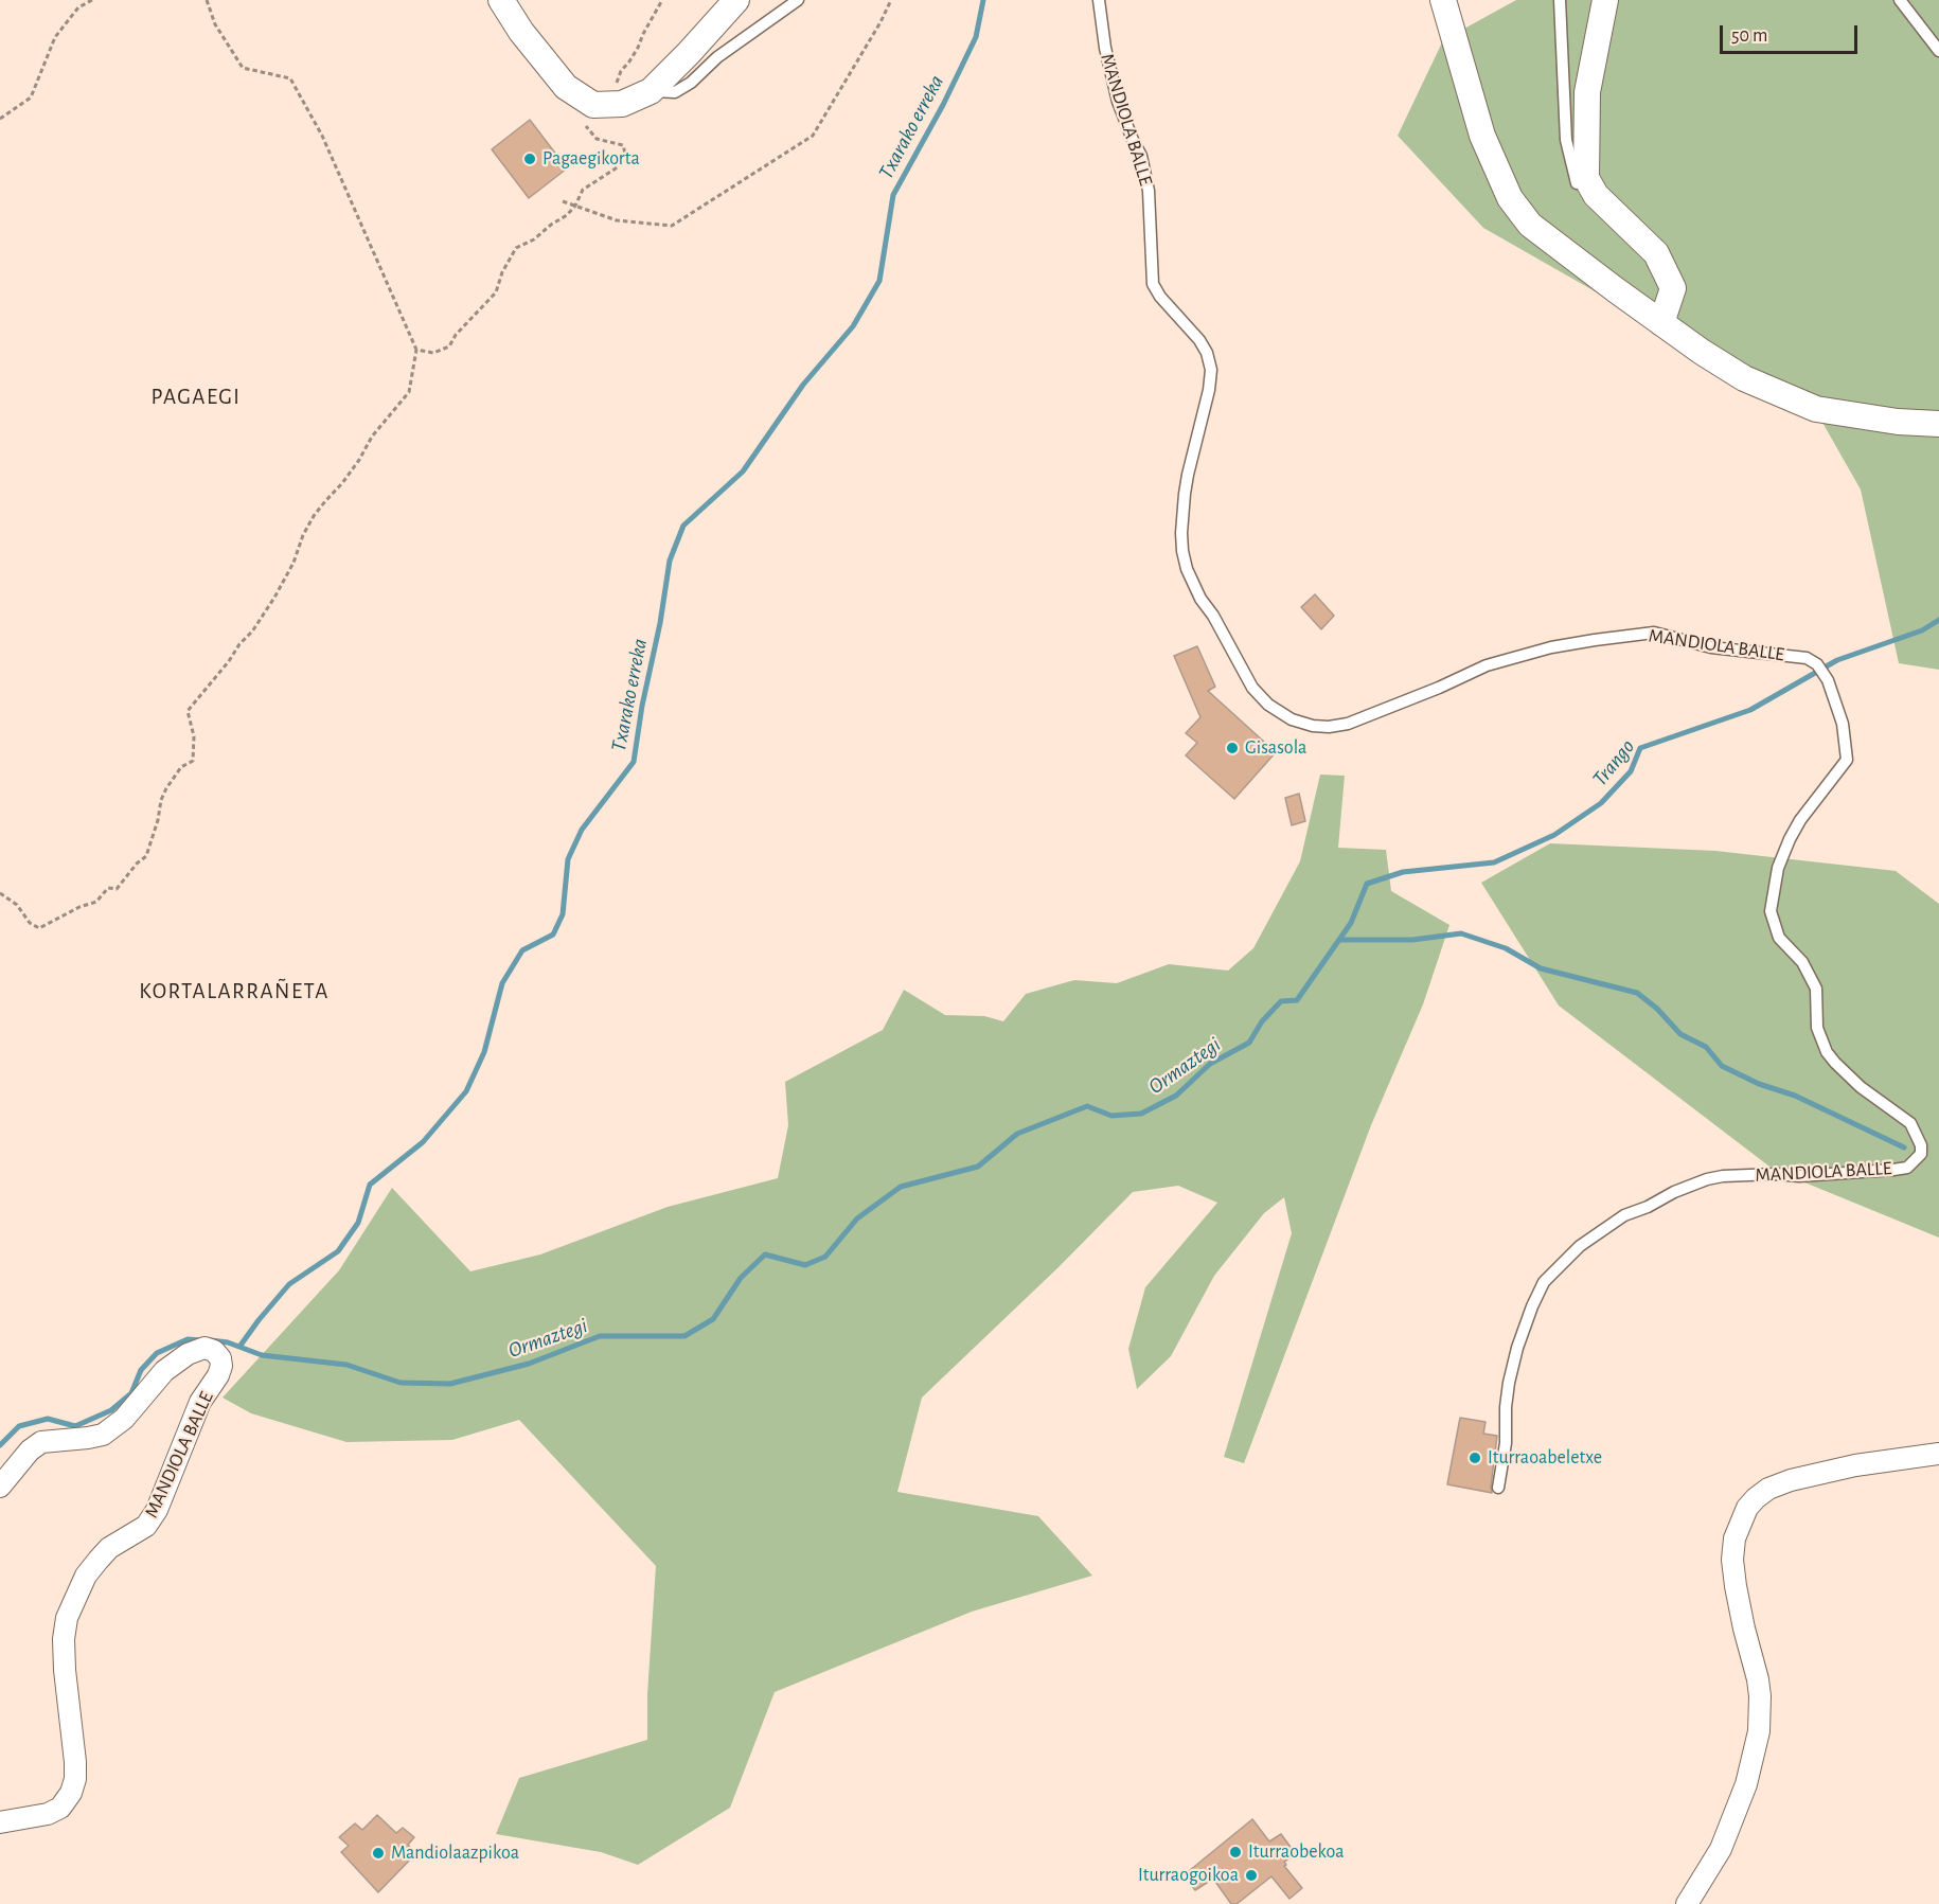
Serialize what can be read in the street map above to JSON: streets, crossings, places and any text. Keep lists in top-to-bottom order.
{
  "streets": {
    "street": ["MANDIOLA BALLE"]
  },
  "districts": ["PAGAEGI", "KORTALARRAÑETA"],
  "water": ["Txarako erreka", "Trango", "Ormaztegi"],
  "places": [
    "Pagaegikorta",
    "Gisasola",
    "Iturraoabeletxe",
    "Iturraobekoa",
    "Mandiolaazpikoa",
    "Iturraogoikoa"
  ],
  "scale_bar": "50 m"
}
